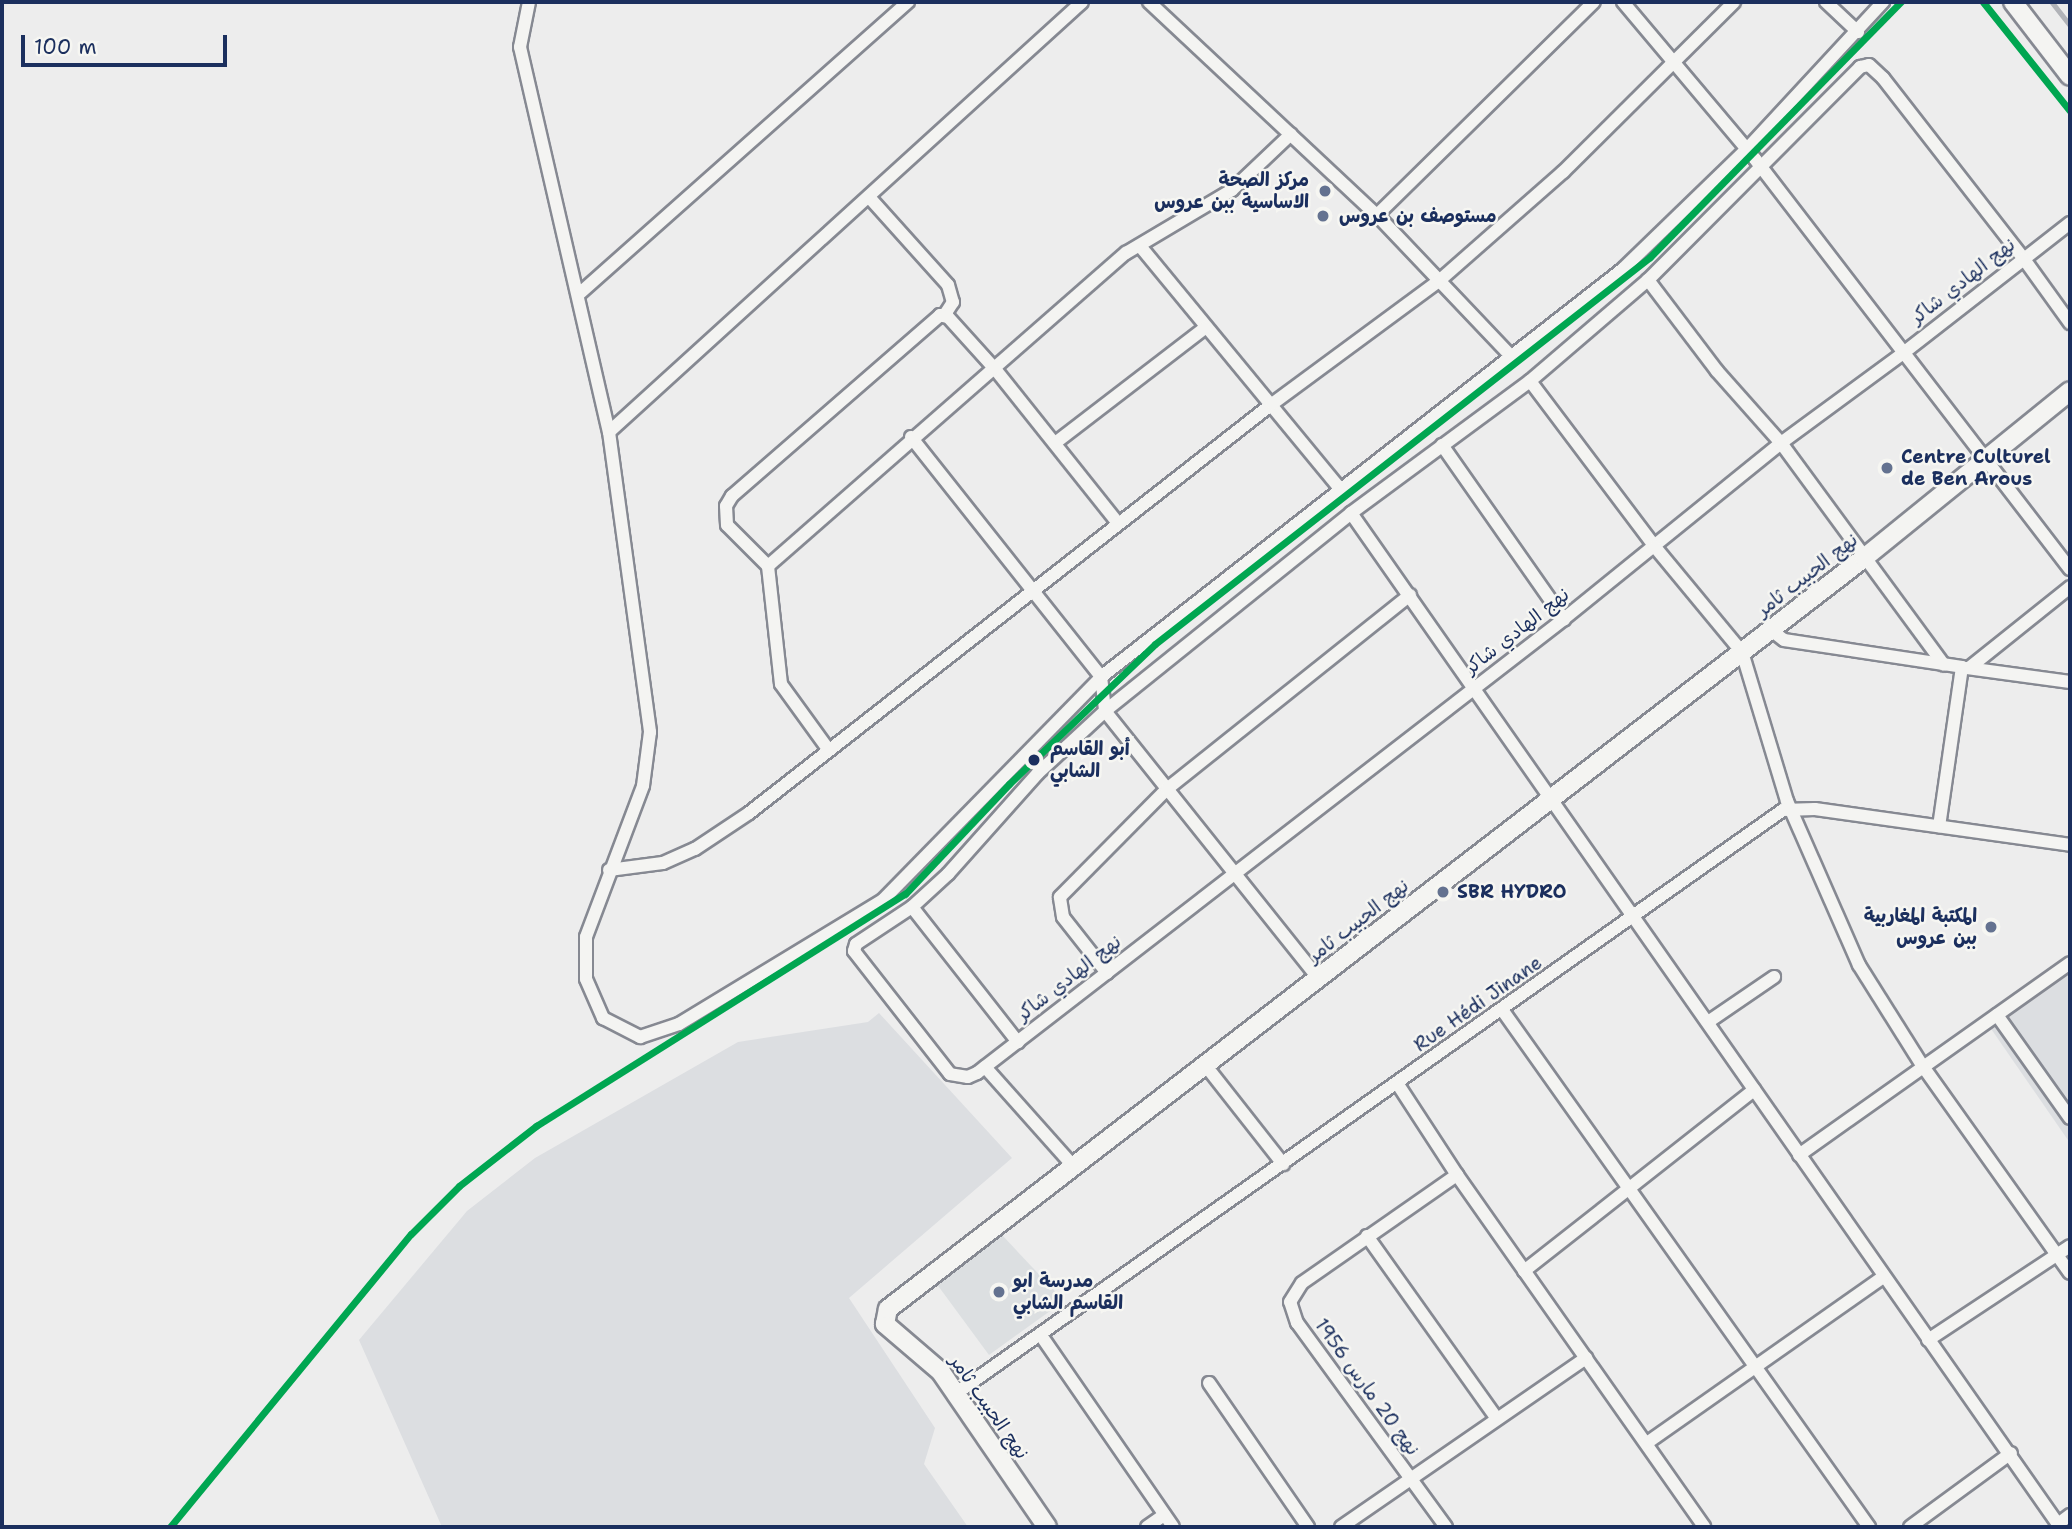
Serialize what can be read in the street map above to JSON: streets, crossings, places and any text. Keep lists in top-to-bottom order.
{
  "streets": {
    "street": [
      "نهج الهادي شاكر",
      "نهج الحبيب ثامر",
      "Rue Hédi Jinane",
      "نهج 20 مارس 1956"
    ]
  },
  "crossings": [
    ["نهج الحبيب ثامر", "Rue Hédi Jinane"]
  ],
  "places": [
    "مركز الصحة الاساسية ببن عروس",
    "مستوصف بن عروس",
    "Centre Culturel de Ben Arous",
    "أبو القاسم الشابي",
    "SBR HYDRO",
    "المكتبة المغاربية ببن عروس",
    "مدرسة ابو القاسم الشابي"
  ],
  "scale_bar": "100 m"
}
